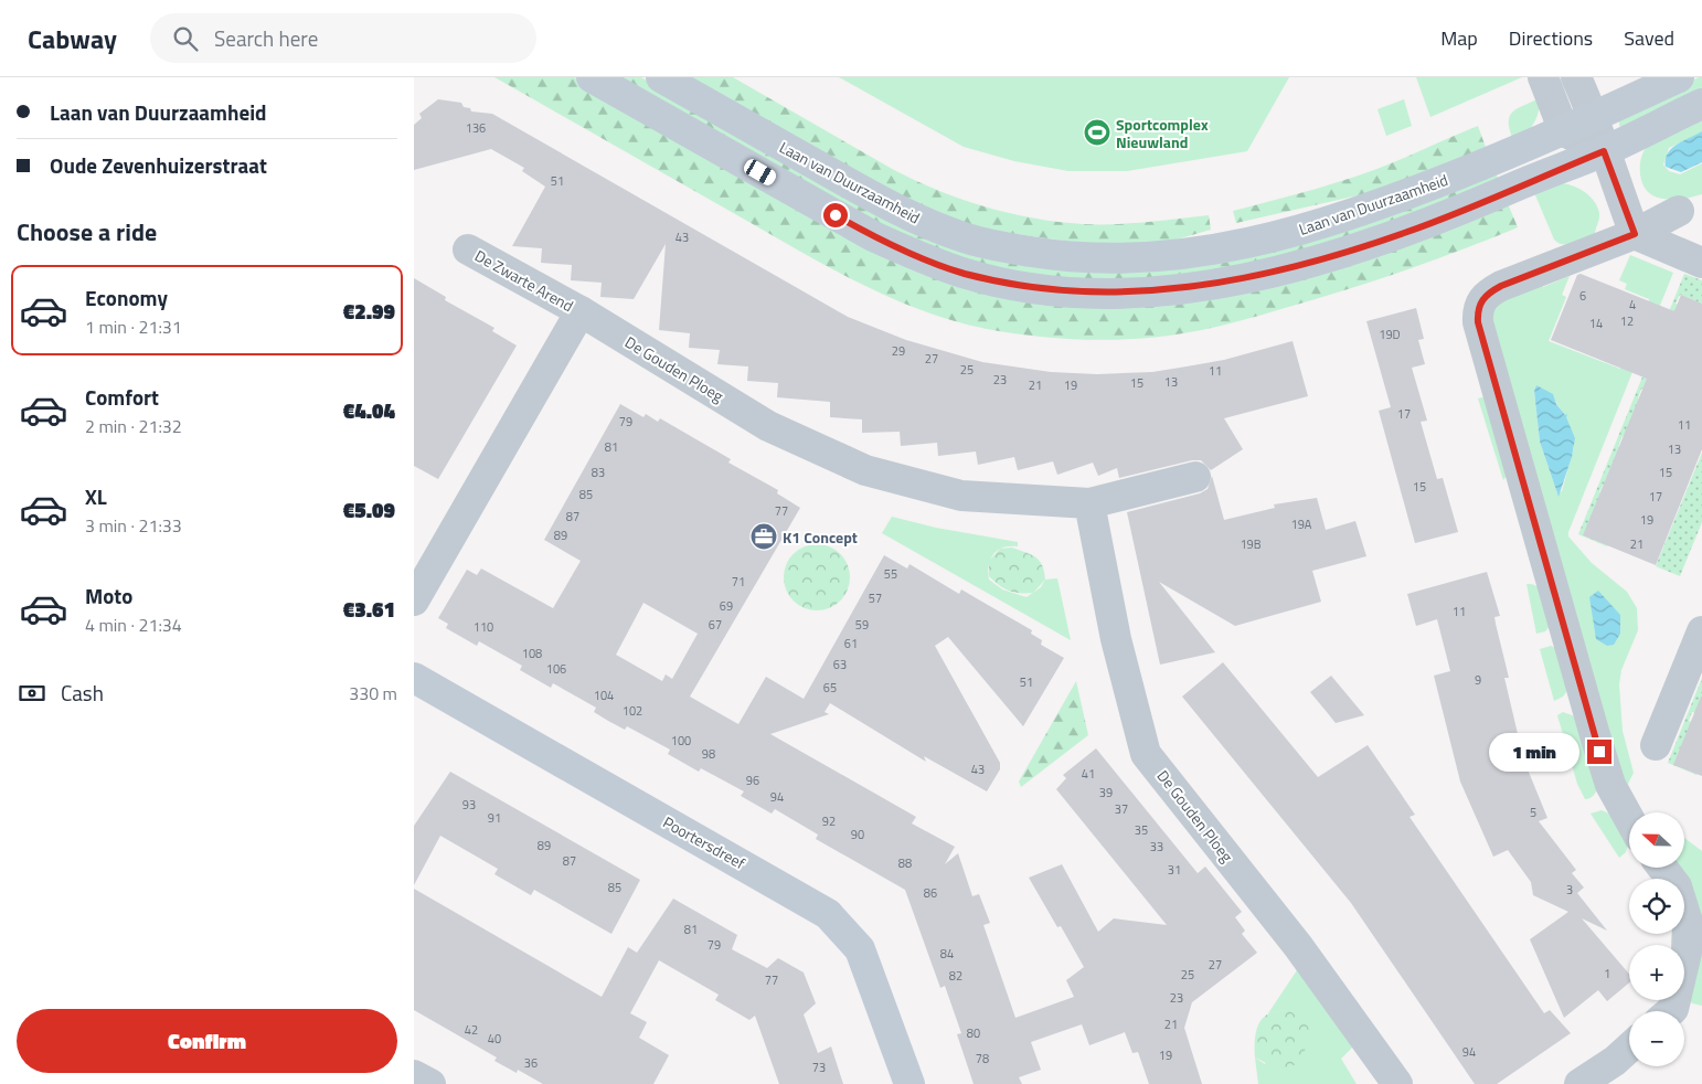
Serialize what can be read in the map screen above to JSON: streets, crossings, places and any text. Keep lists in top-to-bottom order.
{
  "streets": {
    "street": [
      "Laan van Duurzaamheid",
      "De Zwarte Arend",
      "De Gouden Ploeg",
      "Poortersdreef"
    ]
  },
  "crossings": [
    ["De Zwarte Arend", "De Gouden Ploeg"]
  ],
  "places": {
    "sports": ["Sportcomplex Nieuwland"],
    "office": ["K1 Concept"]
  },
  "house_numbers": [
    "136",
    "51",
    "43",
    "6",
    "4",
    "12",
    "14",
    "19D",
    "29",
    "27",
    "25",
    "11",
    "23",
    "13",
    "15",
    "21",
    "19",
    "17",
    "79",
    "11",
    "81",
    "13",
    "83",
    "15",
    "15",
    "85",
    "17",
    "77",
    "87",
    "19",
    "19A",
    "89",
    "19B",
    "21",
    "55",
    "71",
    "57",
    "69",
    "11",
    "67",
    "59",
    "110",
    "61",
    "108",
    "63",
    "106",
    "9",
    "51",
    "65",
    "104",
    "102",
    "100",
    "98",
    "43",
    "41",
    "96",
    "39",
    "94",
    "93",
    "37",
    "5",
    "91",
    "92",
    "35",
    "90",
    "89",
    "33",
    "87",
    "88",
    "31",
    "85",
    "3",
    "86",
    "81",
    "79",
    "84",
    "27",
    "1",
    "25",
    "82",
    "77",
    "23",
    "21",
    "42",
    "80",
    "40",
    "94",
    "19",
    "78",
    "36",
    "73"
  ],
  "north": "left",
  "page": {
    "header": "Cabway",
    "search": "Search here",
    "nav": ["Map", "Directions", "Saved"],
    "banner": ["Laan van Duurzaamheid", "Oude Zevenhuizerstraat"],
    "heading": "Choose a ride",
    "list": [
      {
        "name": "Economy",
        "note": "1 min · 21:31",
        "value": "€2.99"
      },
      {
        "name": "Comfort",
        "note": "2 min · 21:32",
        "value": "€4.04"
      },
      {
        "name": "XL",
        "note": "3 min · 21:33",
        "value": "€5.09"
      },
      {
        "name": "Moto",
        "note": "4 min · 21:34",
        "value": "€3.61"
      }
    ],
    "pay": ["Cash", "330 m"],
    "bubble": "1 min",
    "map_buttons": ["+", "−"],
    "buttons": "Confirm"
  }
}
